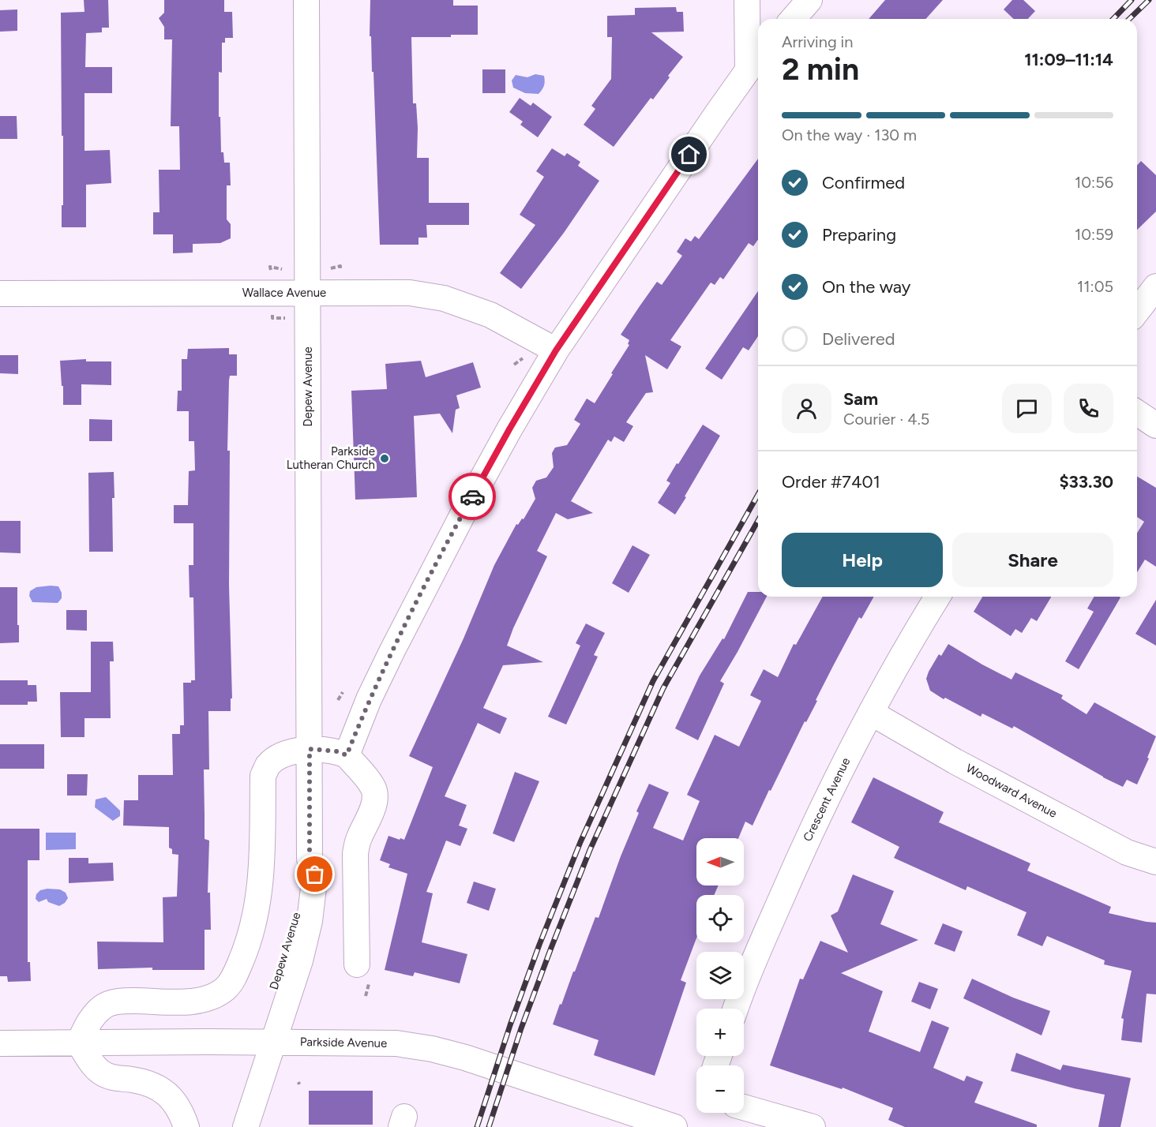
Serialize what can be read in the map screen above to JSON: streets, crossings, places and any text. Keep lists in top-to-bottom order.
{
  "streets": {
    "street": [
      "Wallace Avenue",
      "Depew Avenue",
      "Woodward Avenue",
      "Crescent Avenue",
      "Parkside Avenue"
    ]
  },
  "crossings": [
    ["Wallace Avenue", "Depew Avenue"],
    ["Depew Avenue", "Parkside Avenue"],
    ["Woodward Avenue", "Crescent Avenue"]
  ],
  "places": ["Parkside Lutheran Church"],
  "north": "left",
  "page": {
    "heading": ["2 min", "Arriving in", "11:09–11:14"],
    "panel": [
      "Sam",
      "Courier · 4.5",
      "Order #7401",
      "$33.30"
    ],
    "bar": "On the way · 130 m",
    "list": [
      ["Confirmed", "10:56"],
      ["Preparing", "10:59"],
      ["On the way", "11:05"],
      "Delivered"
    ],
    "buttons": ["Help", "Share"],
    "map_buttons": ["+", "−"]
  }
}
